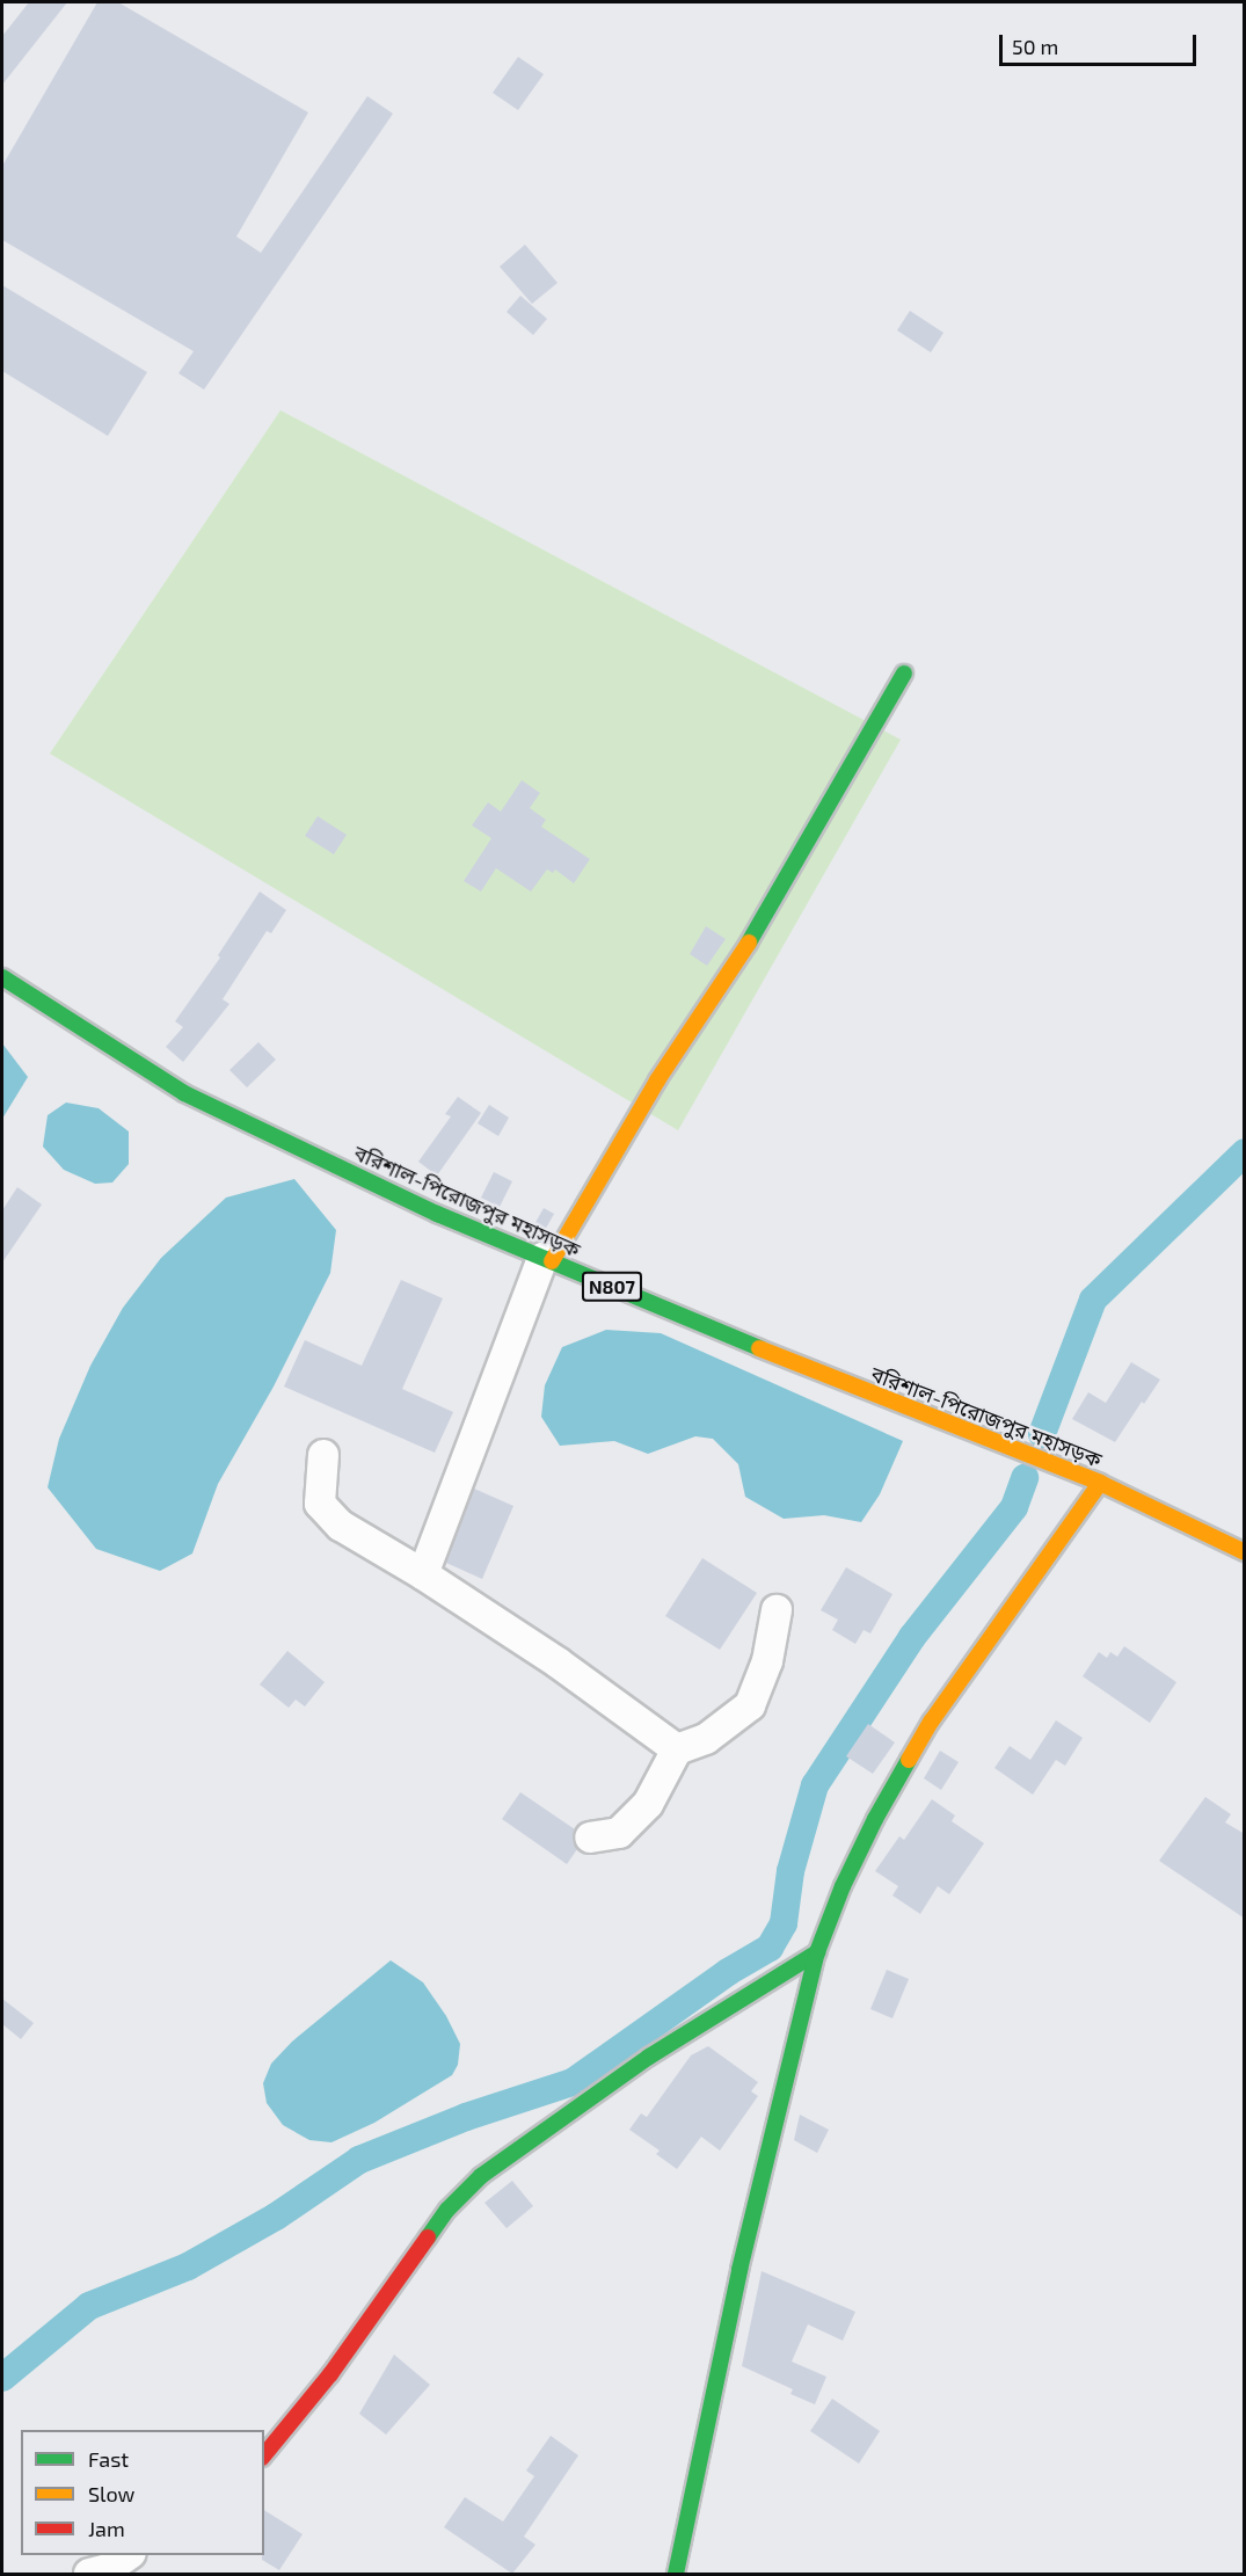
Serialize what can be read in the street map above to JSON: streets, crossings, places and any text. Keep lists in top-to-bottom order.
{
  "streets": {
    "main road": ["বরিশাল-পিরোজপুর মহাসড়ক", "N807"]
  },
  "legend": ["Fast", "Slow", "Jam"],
  "scale_bar": "50 m"
}
